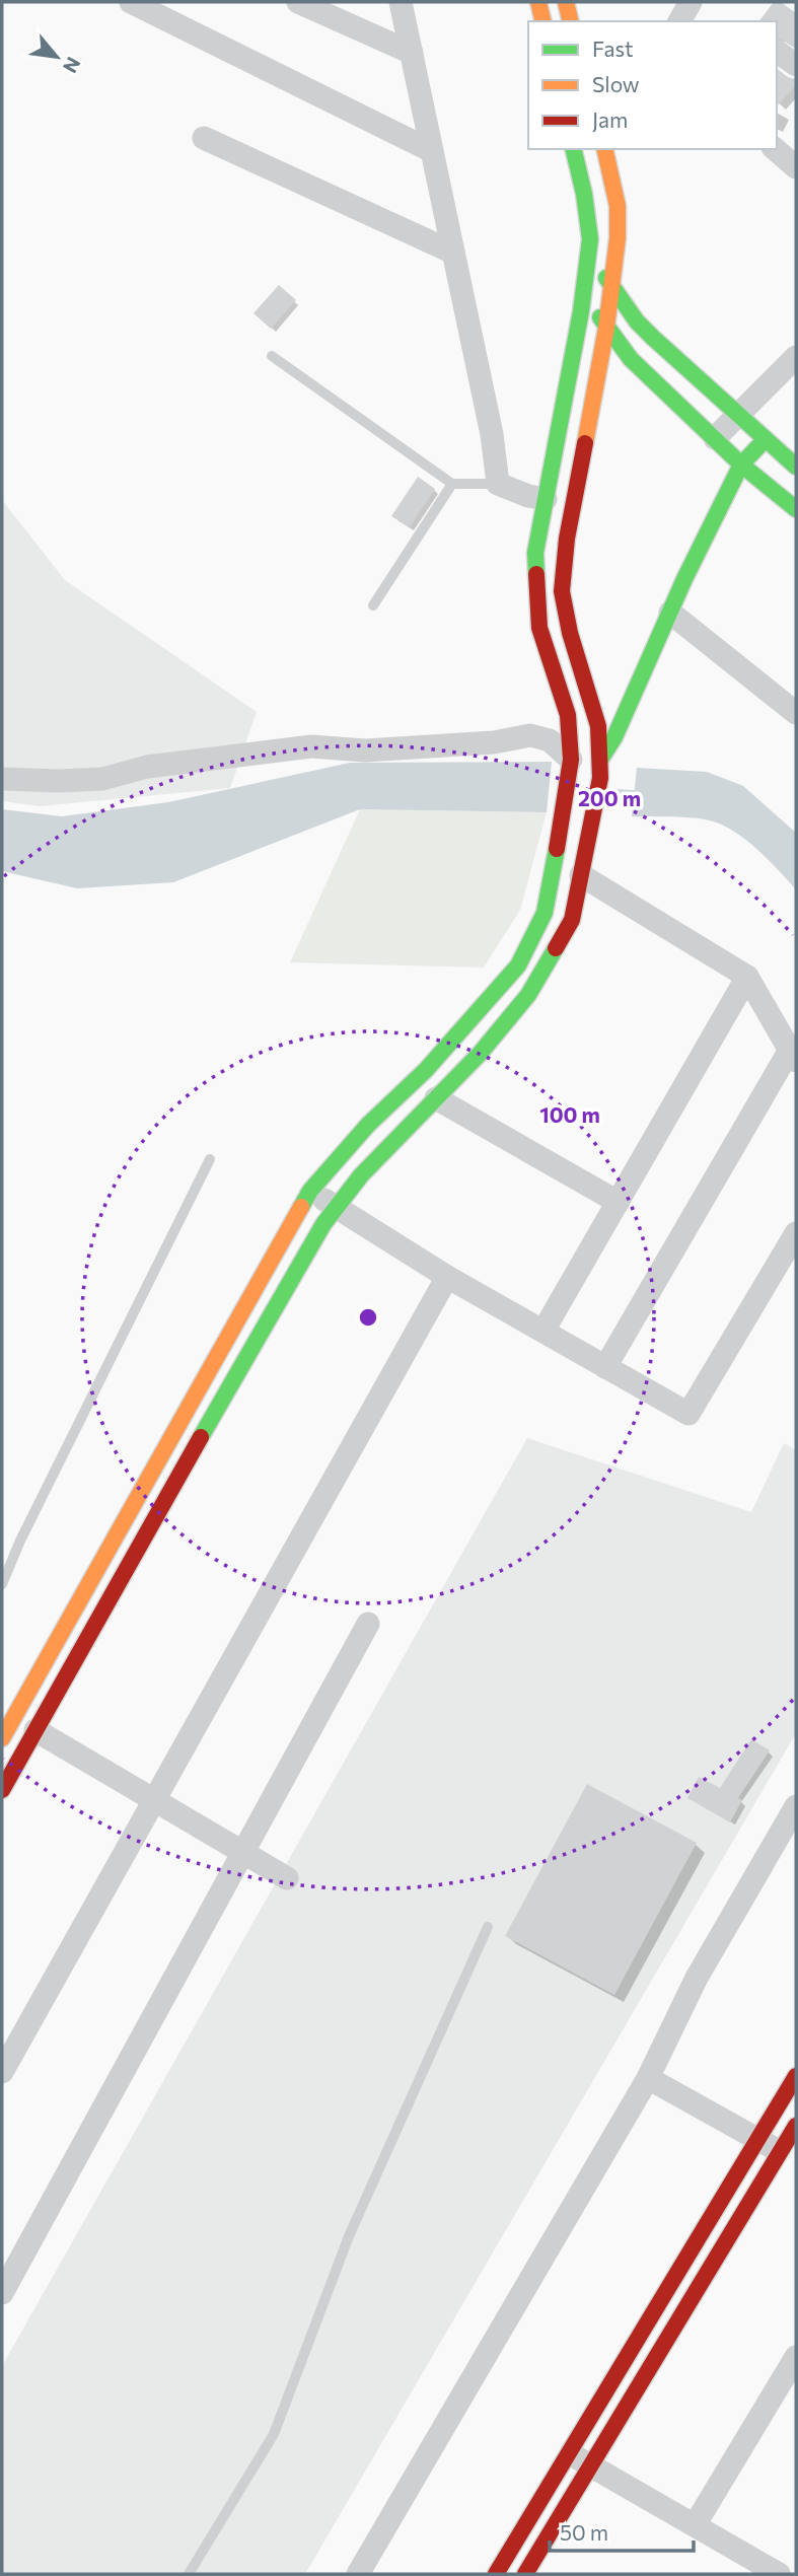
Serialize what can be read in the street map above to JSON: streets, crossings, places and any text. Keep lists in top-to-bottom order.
{
  "legend": ["Fast", "Slow", "Jam"],
  "scale_bar": "50 m",
  "north": "bottom right",
  "rings": ["200 m", "100 m"]
}
